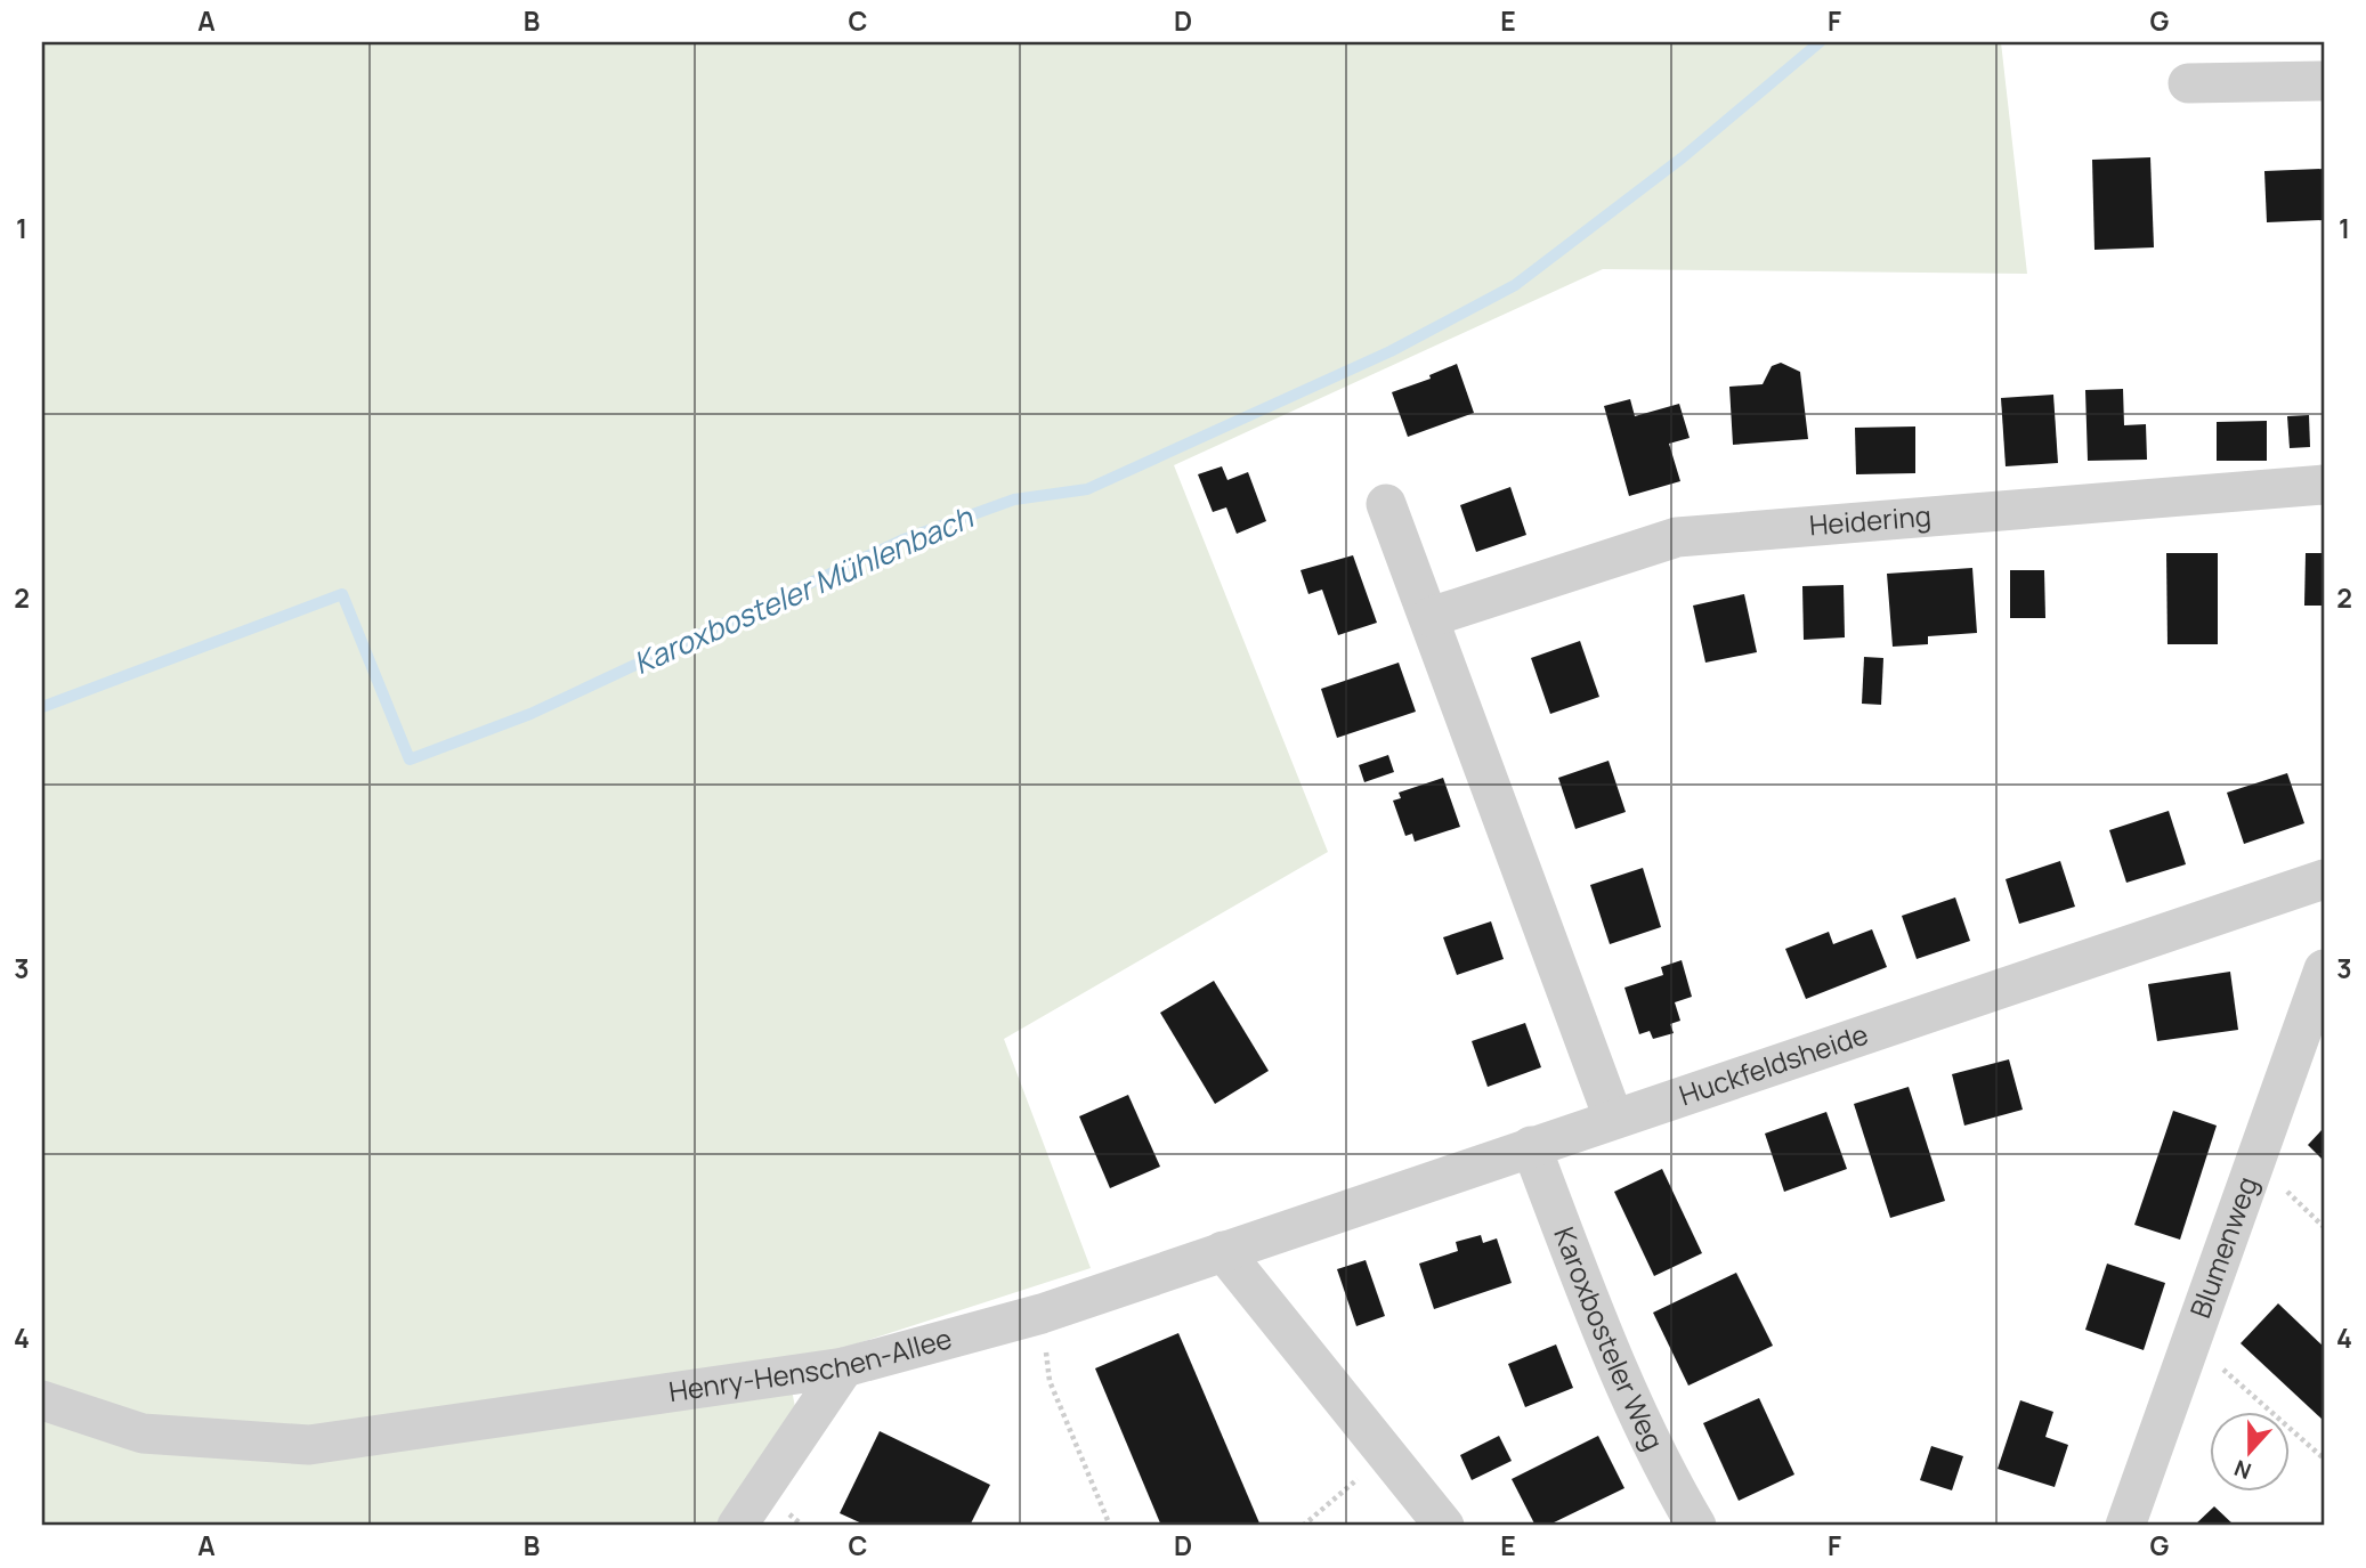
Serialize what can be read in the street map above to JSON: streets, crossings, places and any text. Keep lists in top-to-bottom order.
{
  "streets": {
    "street": [
      "Heidering",
      "Huckfeldsheide",
      "Blumenweg",
      "Karoxbosteler Weg",
      "Henry-Henschen-Allee"
    ]
  },
  "crossings": [
    ["Huckfeldsheide", "Karoxbosteler Weg"],
    ["Huckfeldsheide", "Henry-Henschen-Allee"]
  ],
  "water": ["Karoxbosteler Mühlenbach"],
  "north": "bottom",
  "grid": {
    "columns": [
      "A",
      "B",
      "C",
      "D",
      "E",
      "F",
      "G"
    ],
    "rows": [
      "1",
      "2",
      "3",
      "4"
    ]
  }
}
